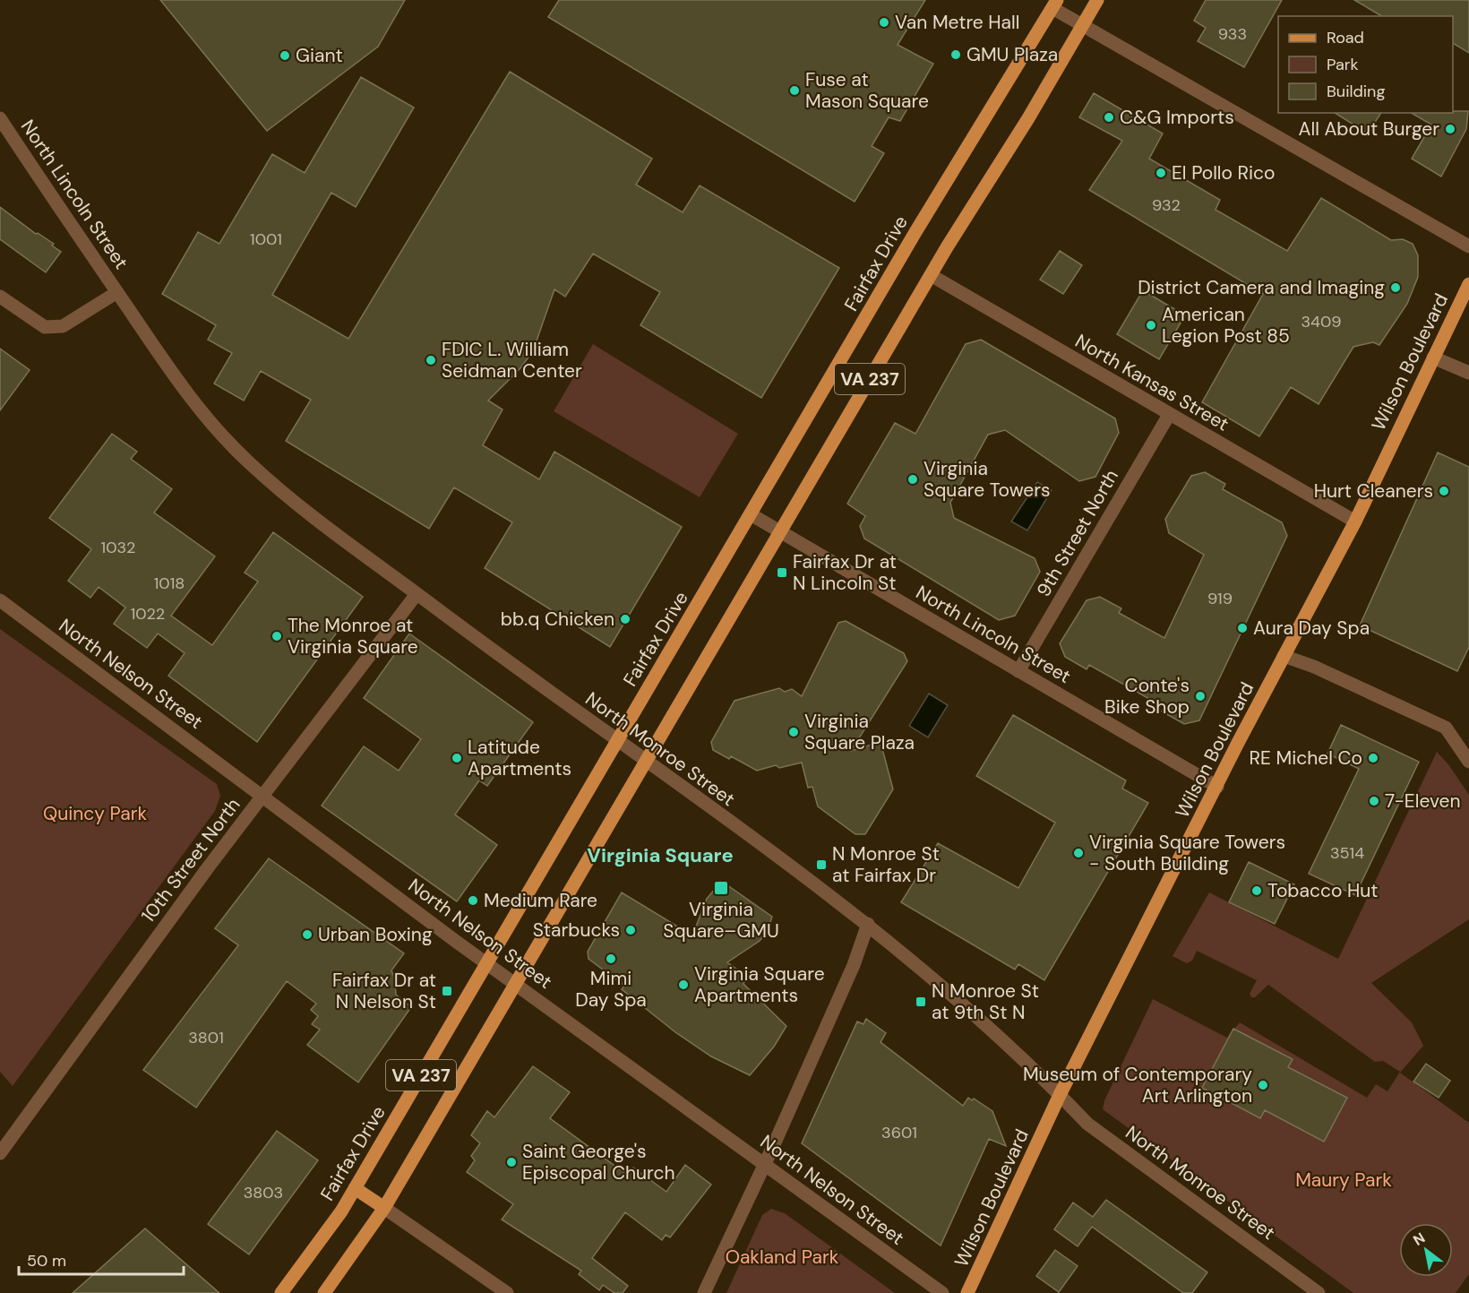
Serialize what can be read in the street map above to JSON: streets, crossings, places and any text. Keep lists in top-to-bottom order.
{
  "streets": {
    "main road": ["Fairfax Drive", "Wilson Boulevard", "VA 237"],
    "street": [
      "North Lincoln Street",
      "North Kansas Street",
      "9th Street North",
      "North Nelson Street",
      "North Monroe Street",
      "10th Street North"
    ]
  },
  "crossings": [
    ["North Lincoln Street", "Fairfax Drive"],
    ["North Lincoln Street", "Wilson Boulevard"],
    ["North Lincoln Street", "VA 237"],
    ["North Lincoln Street", "9th Street North"],
    ["North Lincoln Street", "North Monroe Street"],
    ["Fairfax Drive", "North Nelson Street"],
    ["Fairfax Drive", "North Monroe Street"],
    ["Wilson Boulevard", "North Kansas Street"],
    ["Wilson Boulevard", "North Monroe Street"],
    ["VA 237", "North Kansas Street"],
    ["VA 237", "North Nelson Street"],
    ["VA 237", "North Monroe Street"],
    ["North Kansas Street", "9th Street North"],
    ["North Nelson Street", "10th Street North"],
    ["North Monroe Street", "10th Street North"]
  ],
  "districts": ["Virginia Square"],
  "parks": ["Quincy Park", "Maury Park", "Oakland Park"],
  "places": {
    "other": [
      "Van Metre Hall",
      "GMU Plaza",
      "Giant",
      "Fuse at Mason Square",
      "C&G Imports",
      "All About Burger",
      "El Pollo Rico",
      "District Camera and Imaging",
      "American Legion Post 85",
      "FDIC L. William Seidman Center",
      "Virginia Square Towers",
      "Hurt Cleaners",
      "bb.q Chicken",
      "Aura Day Spa",
      "The Monroe at Virginia Square",
      "Conte's Bike Shop",
      "Virginia Square Plaza",
      "Latitude Apartments",
      "RE Michel Co",
      "7-Eleven",
      "Virginia Square Towers - South Building",
      "Tobacco Hut",
      "Medium Rare",
      "Starbucks",
      "Urban Boxing",
      "Mimi Day Spa",
      "Virginia Square Apartments",
      "Museum of Contemporary Art Arlington",
      "Saint George's Episcopal Church"
    ],
    "transit": [
      "Fairfax Dr at N Lincoln St",
      "N Monroe St at Fairfax Dr",
      "Virginia Square–GMU",
      "Fairfax Dr at N Nelson St",
      "N Monroe St at 9th St N"
    ]
  },
  "house_numbers": [
    "933",
    "932",
    "1001",
    "3409",
    "1032",
    "1018",
    "919",
    "1022",
    "3514",
    "3801",
    "3601",
    "3803"
  ],
  "legend": ["Road", "Park", "Building"],
  "scale_bar": "50 m",
  "north": "top left"
}
